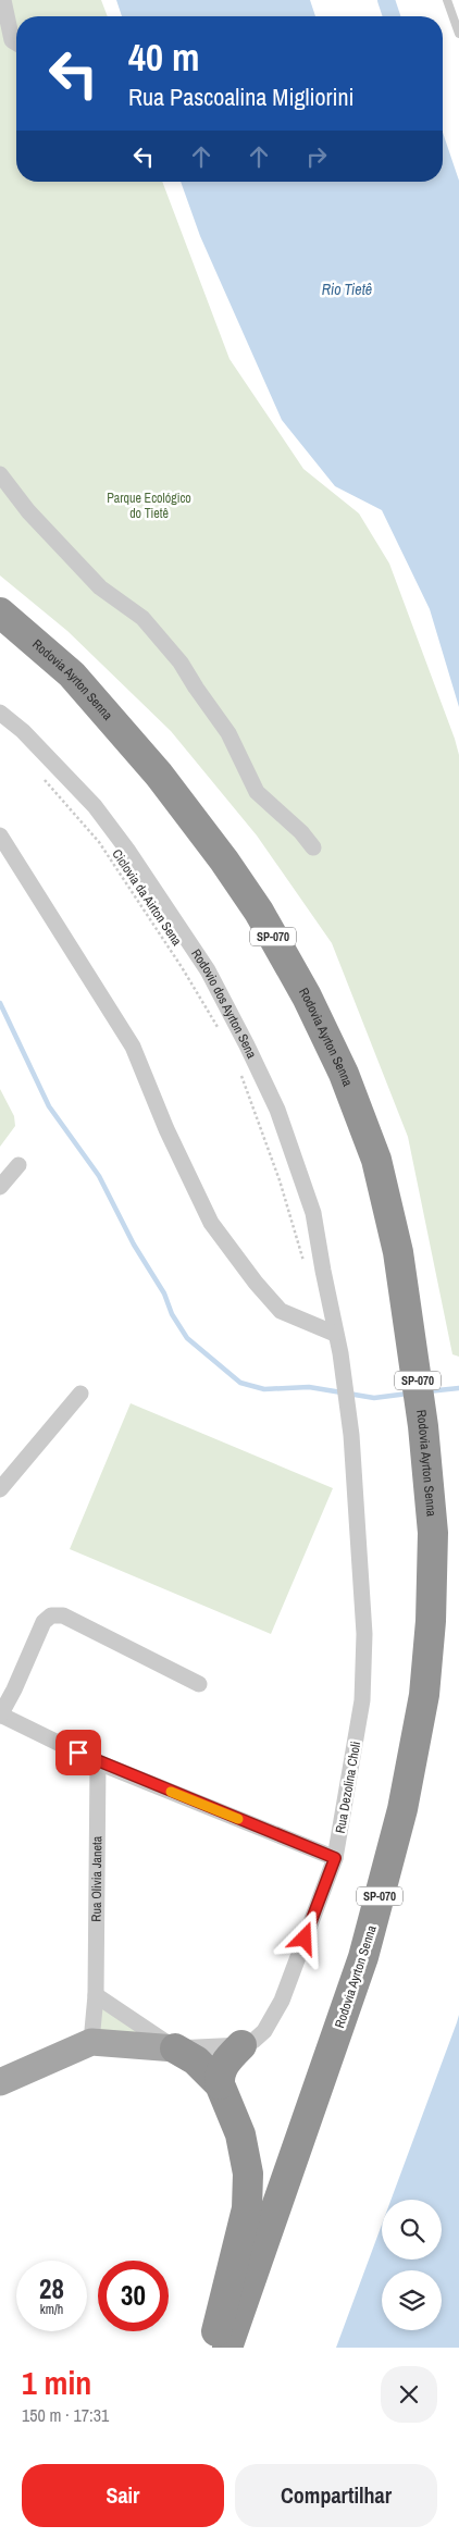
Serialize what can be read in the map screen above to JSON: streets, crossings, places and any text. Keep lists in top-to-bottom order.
{
  "streets": {
    "highway": ["Rodovia Ayrton Senna", "SP-070"],
    "street": ["Rodovio dos Ayrton Sena", "Rua Dezolina Choli", "Rua Olivia Janeta"],
    "path": ["Ciclovia da Airton Sena"]
  },
  "crossings": [
    ["Rodovio dos Ayrton Sena", "Rua Dezolina Choli"]
  ],
  "water": ["Rio Tietê"],
  "parks": ["Parque Ecológico do Tietê"],
  "page": {
    "turn": ["40 m", "Rua Pascoalina Migliorini"],
    "speed": "28 km/h",
    "limit": "30",
    "heading": ["1 min", "150 m · 17:31"],
    "buttons": ["Sair", "Compartilhar"]
  }
}
